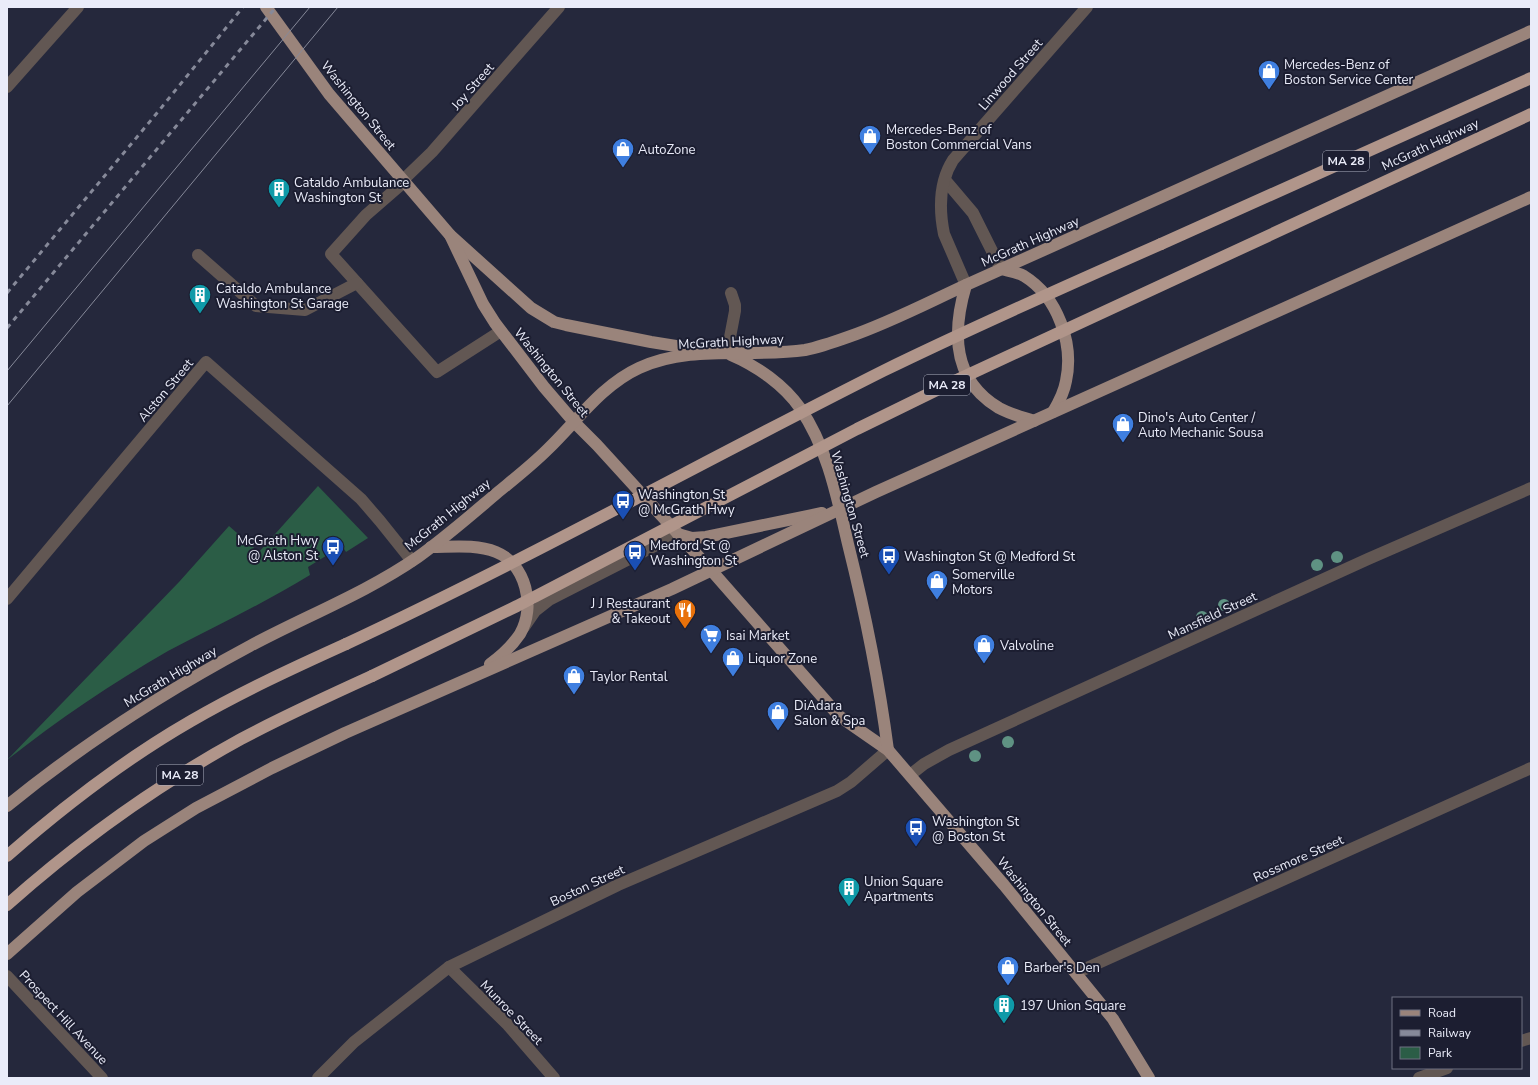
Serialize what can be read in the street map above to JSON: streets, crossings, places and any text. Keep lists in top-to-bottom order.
{
  "streets": {
    "highway": ["McGrath Highway", "MA 28"],
    "main road": ["Washington Street"],
    "street": [
      "Linwood Street",
      "Joy Street",
      "Alston Street",
      "Mansfield Street",
      "Rossmore Street",
      "Boston Street",
      "Munroe Street",
      "Prospect Hill Avenue"
    ]
  },
  "crossings": [
    ["Linwood Street", "McGrath Highway"],
    ["Joy Street", "Washington Street"],
    ["Washington Street", "McGrath Highway"],
    ["Washington Street", "Mansfield Street"],
    ["Washington Street", "Rossmore Street"],
    ["Washington Street", "Boston Street"],
    ["McGrath Highway", "Alston Street"],
    ["Boston Street", "Munroe Street"]
  ],
  "places": {
    "shop": [
      "Mercedes-Benz of Boston Service Center",
      "Mercedes-Benz of Boston Commercial Vans",
      "AutoZone",
      "Dino's Auto Center / Auto Mechanic Sousa",
      "Somerville Motors",
      "Valvoline",
      "Liquor Zone",
      "Taylor Rental",
      "DiAdara Salon & Spa",
      "Barber's Den"
    ],
    "building": [
      "Cataldo Ambulance Washington St",
      "Cataldo Ambulance Washington St Garage",
      "Union Square Apartments",
      "197 Union Square"
    ],
    "bus stop": [
      "Washington St @ McGrath Hwy",
      "McGrath Hwy @ Alston St",
      "Medford St @ Washington St",
      "Washington St @ Medford St",
      "Washington St @ Boston St"
    ],
    "restaurant": ["J J Restaurant & Takeout"],
    "supermarket": ["Isai Market"]
  },
  "legend": ["Road", "Railway", "Park"]
}
